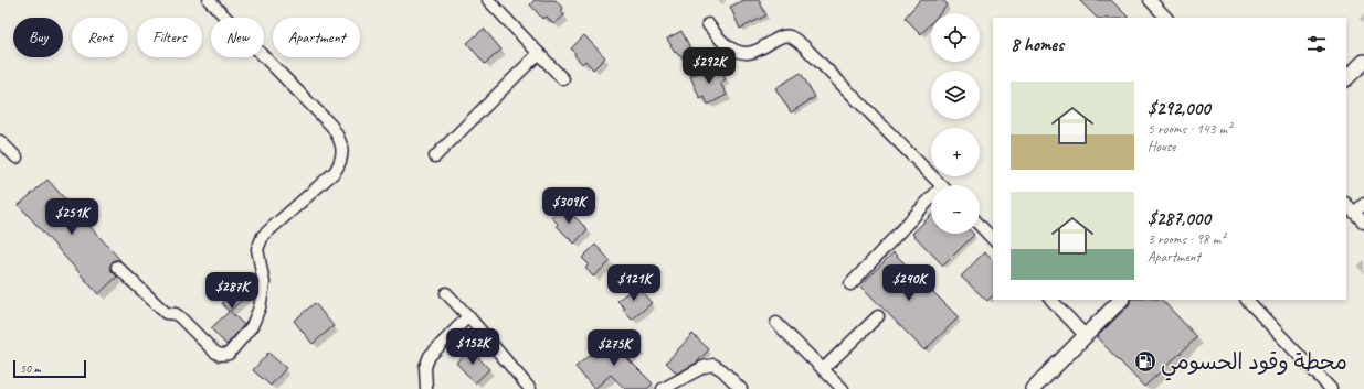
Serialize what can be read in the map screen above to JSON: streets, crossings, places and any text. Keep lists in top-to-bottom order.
{
  "places": {
    "fuel station": ["محطة وقود الحسومي"]
  },
  "scale_bar": "50 m",
  "page": {
    "map_buttons": ["+", "−"],
    "chip": [
      "Buy",
      "Rent",
      "Filters",
      "New",
      "Apartment"
    ],
    "heading": "8 homes",
    "price": [
      "$292K",
      "$309K",
      "$251K",
      "$121K",
      "$240K",
      "$287K",
      "$152K",
      "$275K"
    ],
    "list": [
      {
        "name": "$292,000",
        "note": "5 rooms · 143 m² · House"
      },
      {
        "name": "$287,000",
        "note": "3 rooms · 98 m² · Apartment"
      }
    ],
    "scale": "50 m"
  }
}
